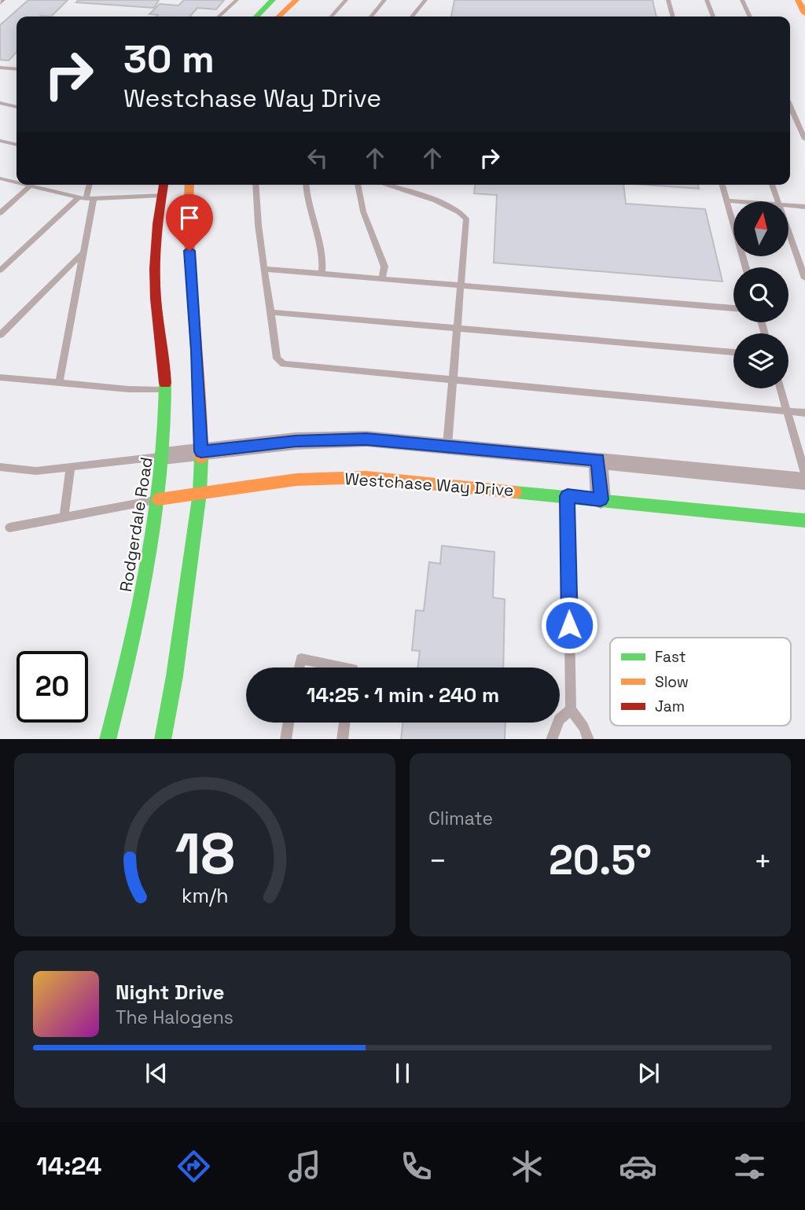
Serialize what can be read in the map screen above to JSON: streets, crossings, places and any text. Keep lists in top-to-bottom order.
{
  "streets": {
    "street": ["Westchase Way Drive", "Rodgerdale Road"]
  },
  "crossings": [
    ["Westchase Way Drive", "Rodgerdale Road"]
  ],
  "legend": ["Fast", "Slow", "Jam"],
  "north": "top",
  "page": {
    "turn": ["30 m", "Westchase Way Drive"],
    "limit": "20",
    "trip": "14:25 · 1 min · 240 m",
    "tile": "Climate",
    "heat": ["−", "20.5°", "+"],
    "song": ["Night Drive", "The Halogens"],
    "tabs": "14:24",
    "gauge": ["18", "km/h"]
  }
}
